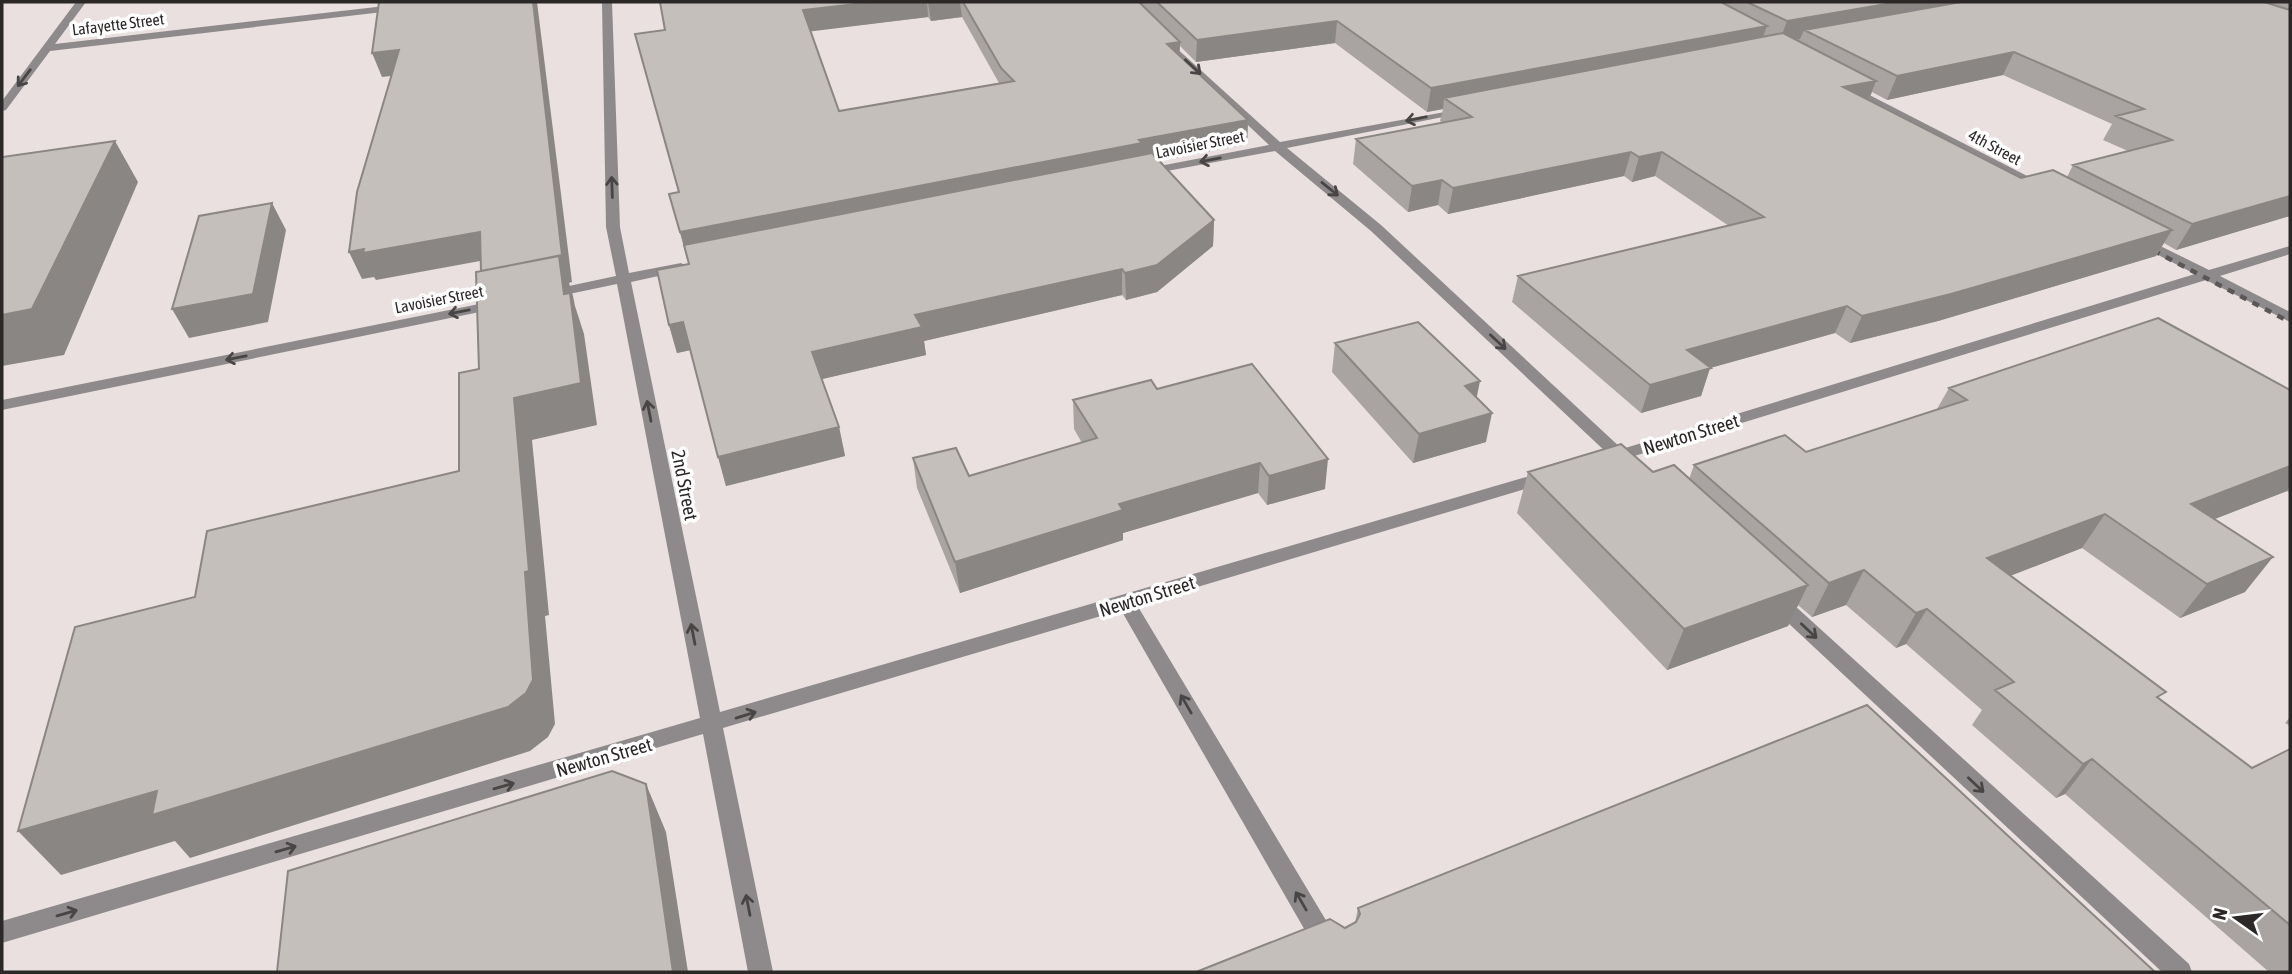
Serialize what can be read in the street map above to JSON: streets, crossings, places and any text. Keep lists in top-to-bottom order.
{
  "streets": {
    "street": [
      "Lafayette Street",
      "Lavoisier Street",
      "4th Street",
      "Newton Street",
      "2nd Street"
    ]
  },
  "crossings": [
    ["Newton Street", "2nd Street"]
  ],
  "one_way": ["Lavoisier Street", "Newton Street", "2nd Street"],
  "north": "left"
}
